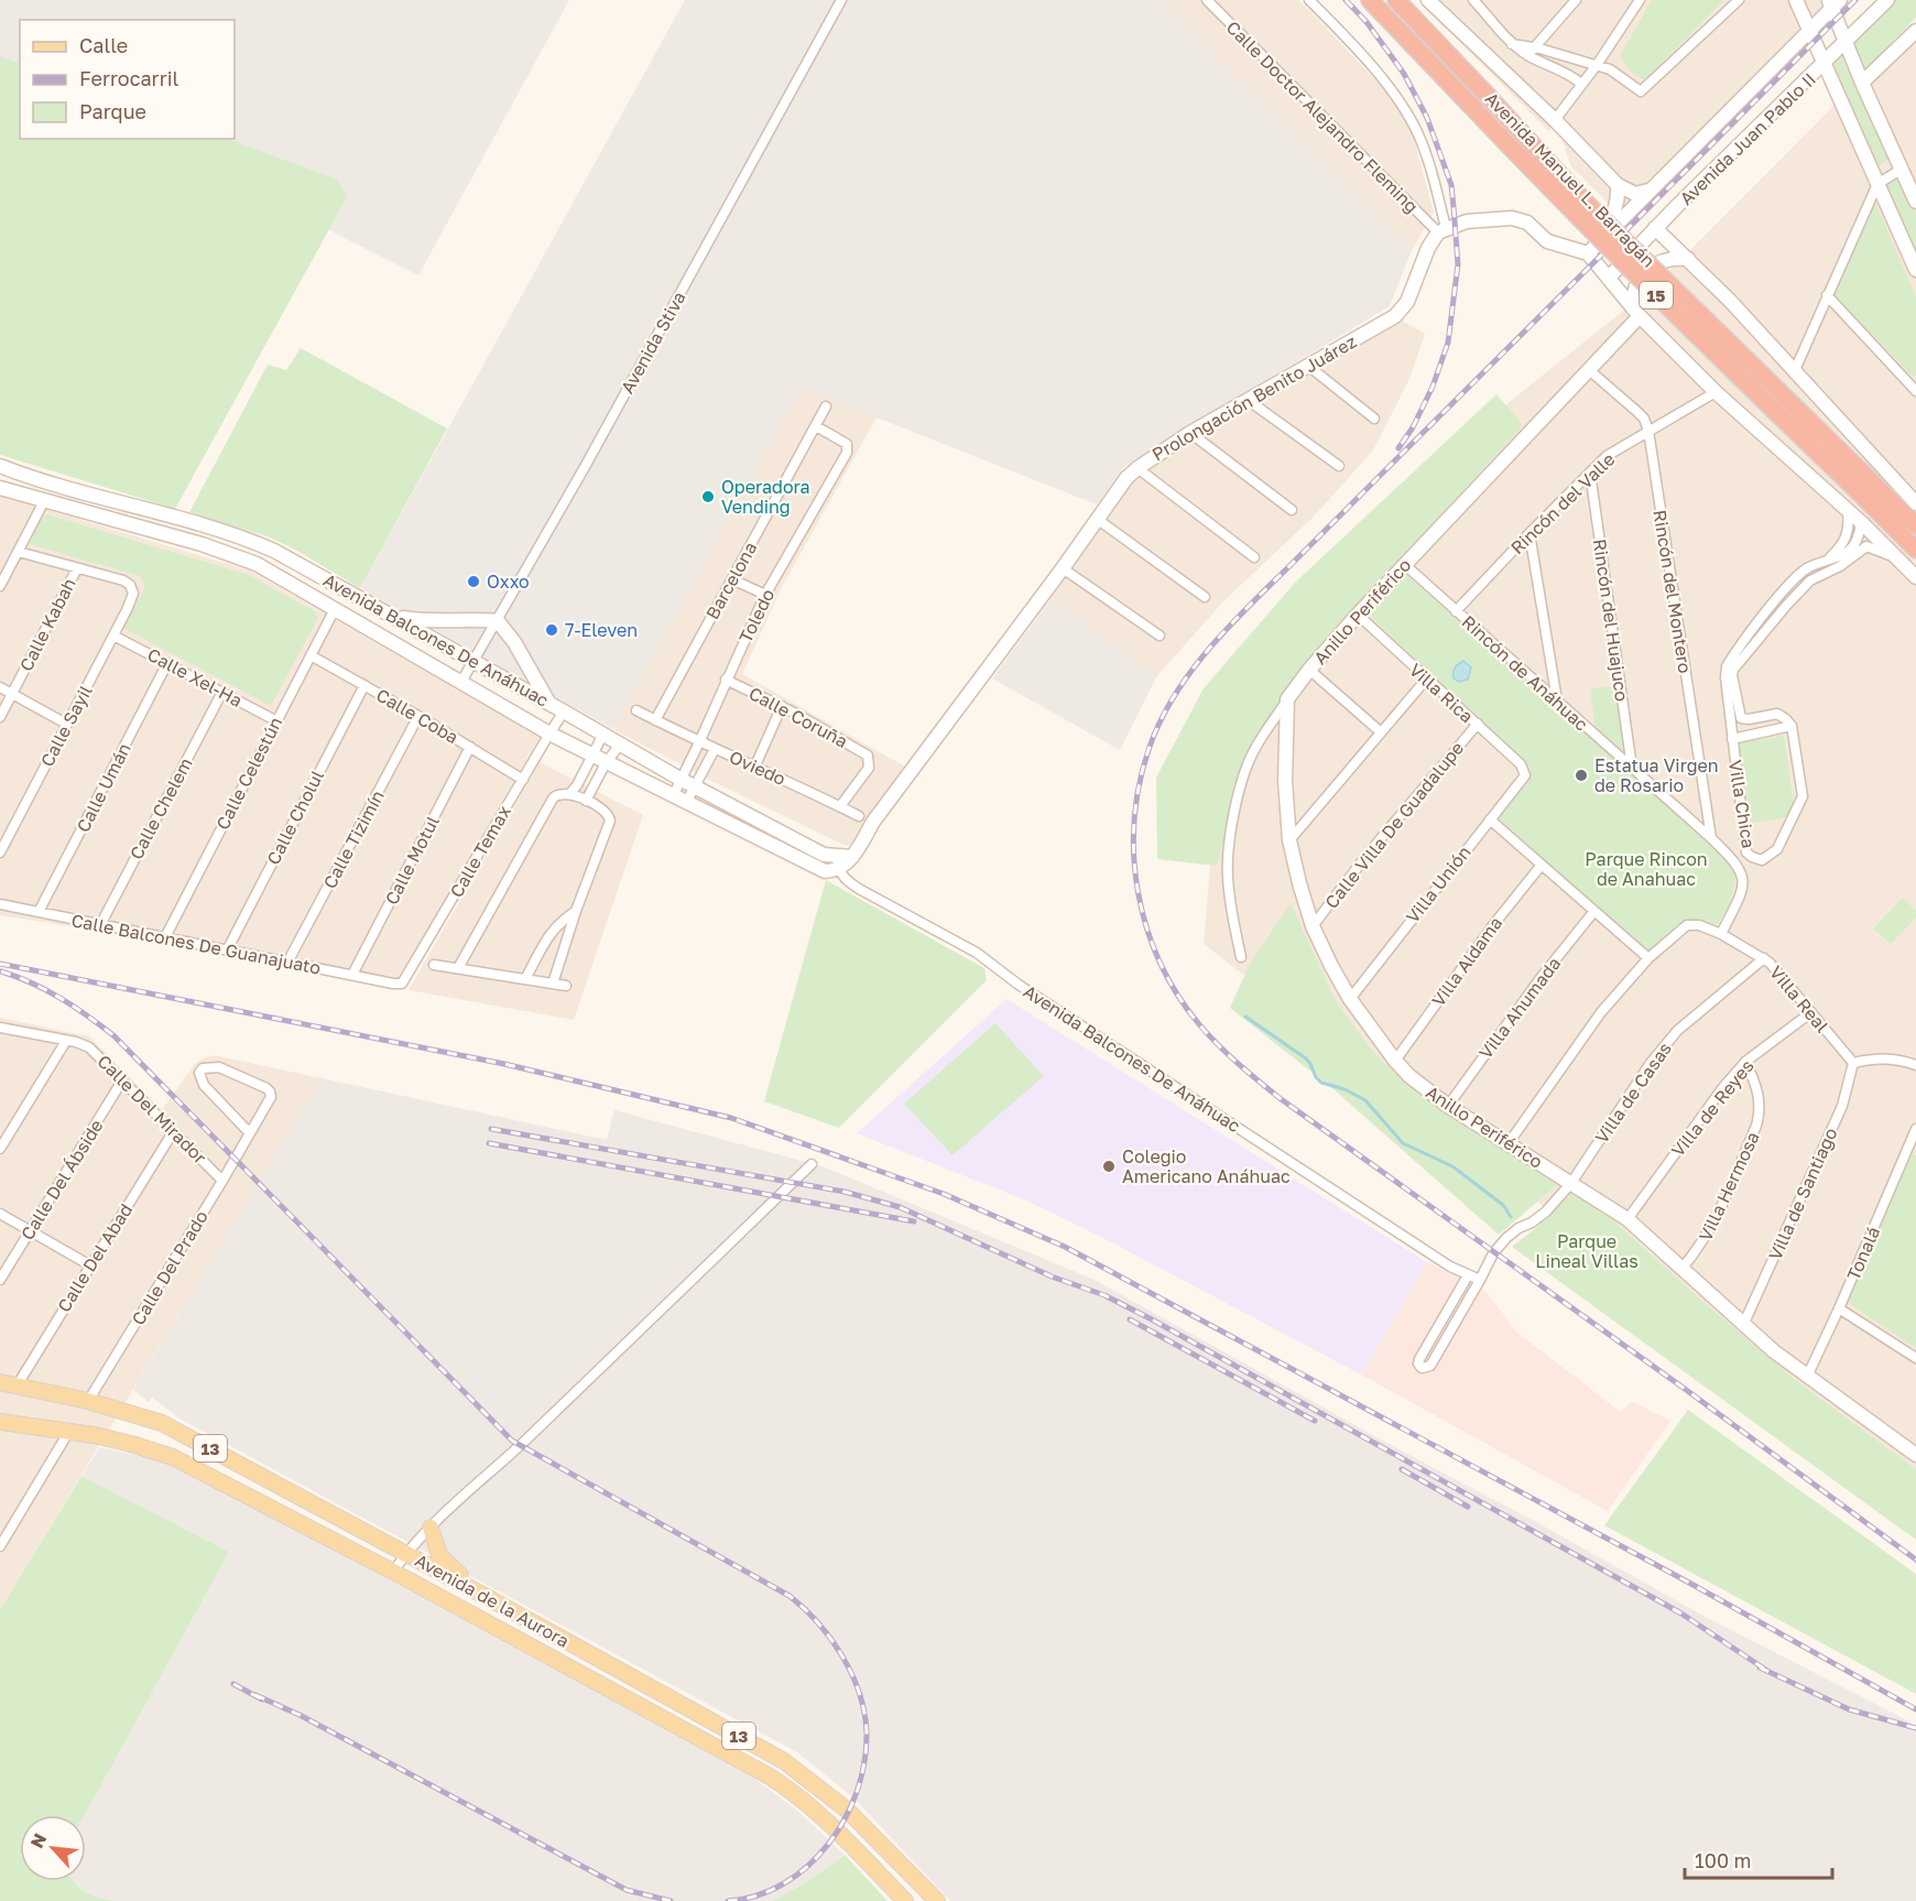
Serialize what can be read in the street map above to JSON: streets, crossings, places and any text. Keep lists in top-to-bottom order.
{
  "streets": {
    "highway": ["Avenida Manuel L. Barragán", "15"],
    "main road": ["13", "Avenida de la Aurora"],
    "street": [
      "Calle Doctor Alejandro Fleming",
      "Avenida Juan Pablo II",
      "Avenida Stiva",
      "Prolongación Benito Juárez",
      "Rincón del Valle",
      "Barcelona",
      "Rincón del Montero",
      "Anillo Periférico",
      "Toledo",
      "Rincón del Huajuco",
      "Calle Kabah",
      "Avenida Balcones De Anáhuac",
      "Rincón de Anáhuac",
      "Calle Xel-Ha",
      "Villa Rica",
      "Calle Coba",
      "Calle Coruña",
      "Calle Sayil",
      "Oviedo",
      "Calle Celestún",
      "Calle Umán",
      "Villa Chica",
      "Calle Chelem",
      "Calle Cholul",
      "Calle Villa De Guadalupe",
      "Calle Tizimín",
      "Calle Temax",
      "Calle Motul",
      "Villa Unión",
      "Calle Balcones De Guanajuato",
      "Villa Aldama",
      "Villa Real",
      "Villa Ahumada",
      "Villa de Casas",
      "Villa de Reyes",
      "Calle Del Mirador",
      "Calle Del Ábside",
      "Villa Hermosa",
      "Villa de Santiago",
      "Tonalá",
      "Calle Del Abad",
      "Calle Del Prado"
    ]
  },
  "crossings": [
    ["Calle Doctor Alejandro Fleming", "Prolongación Benito Juárez"],
    ["Avenida Stiva", "Avenida Balcones De Anáhuac"],
    ["Prolongación Benito Juárez", "Avenida Balcones De Anáhuac"],
    ["Rincón del Valle", "Rincón del Montero"],
    ["Rincón del Valle", "Rincón del Huajuco"],
    ["Rincón del Valle", "Rincón de Anáhuac"],
    ["Barcelona", "Toledo"],
    ["Barcelona", "Oviedo"],
    ["Rincón del Montero", "Anillo Periférico"],
    ["Rincón del Montero", "Rincón de Anáhuac"],
    ["Anillo Periférico", "Rincón de Anáhuac"],
    ["Anillo Periférico", "Villa Rica"],
    ["Anillo Periférico", "Calle Villa De Guadalupe"],
    ["Anillo Periférico", "Villa Unión"],
    ["Anillo Periférico", "Villa Aldama"],
    ["Anillo Periférico", "Villa Ahumada"],
    ["Anillo Periférico", "Villa de Casas"],
    ["Anillo Periférico", "Villa de Reyes"],
    ["Anillo Periférico", "Villa Hermosa"],
    ["Anillo Periférico", "Villa de Santiago"],
    ["Anillo Periférico", "Tonalá"],
    ["Toledo", "Avenida Balcones De Anáhuac"],
    ["Toledo", "Calle Coruña"],
    ["Toledo", "Oviedo"],
    ["Rincón del Huajuco", "Rincón de Anáhuac"],
    ["Calle Kabah", "Calle Sayil"],
    ["Avenida Balcones De Anáhuac", "Calle Celestún"],
    ["Avenida Balcones De Anáhuac", "Calle Temax"],
    ["Rincón de Anáhuac", "Villa Real"],
    ["Calle Xel-Ha", "Calle Sayil"],
    ["Calle Xel-Ha", "Calle Celestún"],
    ["Calle Xel-Ha", "Calle Umán"],
    ["Calle Xel-Ha", "Calle Chelem"],
    ["Villa Rica", "Calle Villa De Guadalupe"],
    ["Villa Rica", "Villa Unión"],
    ["Calle Coba", "Calle Celestún"],
    ["Calle Coba", "Calle Cholul"],
    ["Calle Coba", "Calle Tizimín"],
    ["Calle Coba", "Calle Temax"],
    ["Calle Coba", "Calle Motul"],
    ["Calle Coruña", "Oviedo"],
    ["Calle Celestún", "Calle Balcones De Guanajuato"],
    ["Calle Umán", "Calle Balcones De Guanajuato"],
    ["Calle Chelem", "Calle Balcones De Guanajuato"],
    ["Calle Cholul", "Calle Balcones De Guanajuato"],
    ["Calle Tizimín", "Calle Balcones De Guanajuato"],
    ["Calle Temax", "Calle Balcones De Guanajuato"],
    ["Calle Motul", "Calle Balcones De Guanajuato"],
    ["Villa Real", "Villa de Casas"],
    ["Villa Real", "Villa de Reyes"],
    ["Villa Real", "Villa de Santiago"],
    ["Villa de Reyes", "Villa Hermosa"],
    ["Calle Del Mirador", "Calle Del Ábside"],
    ["Calle Del Mirador", "Calle Del Abad"],
    ["Calle Del Mirador", "Calle Del Prado"],
    ["Calle Del Abad", "Avenida de la Aurora"],
    ["Calle Del Prado", "Avenida de la Aurora"]
  ],
  "parks": ["Parque Rincon de Anahuac", "Parque Lineal Villas"],
  "places": [
    "Operadora Vending",
    "Oxxo",
    "7-Eleven",
    "Estatua Virgen de Rosario",
    "Colegio Americano Anáhuac"
  ],
  "legend": ["Calle", "Ferrocarril", "Parque"],
  "scale_bar": "100 m",
  "north": "top left"
}
